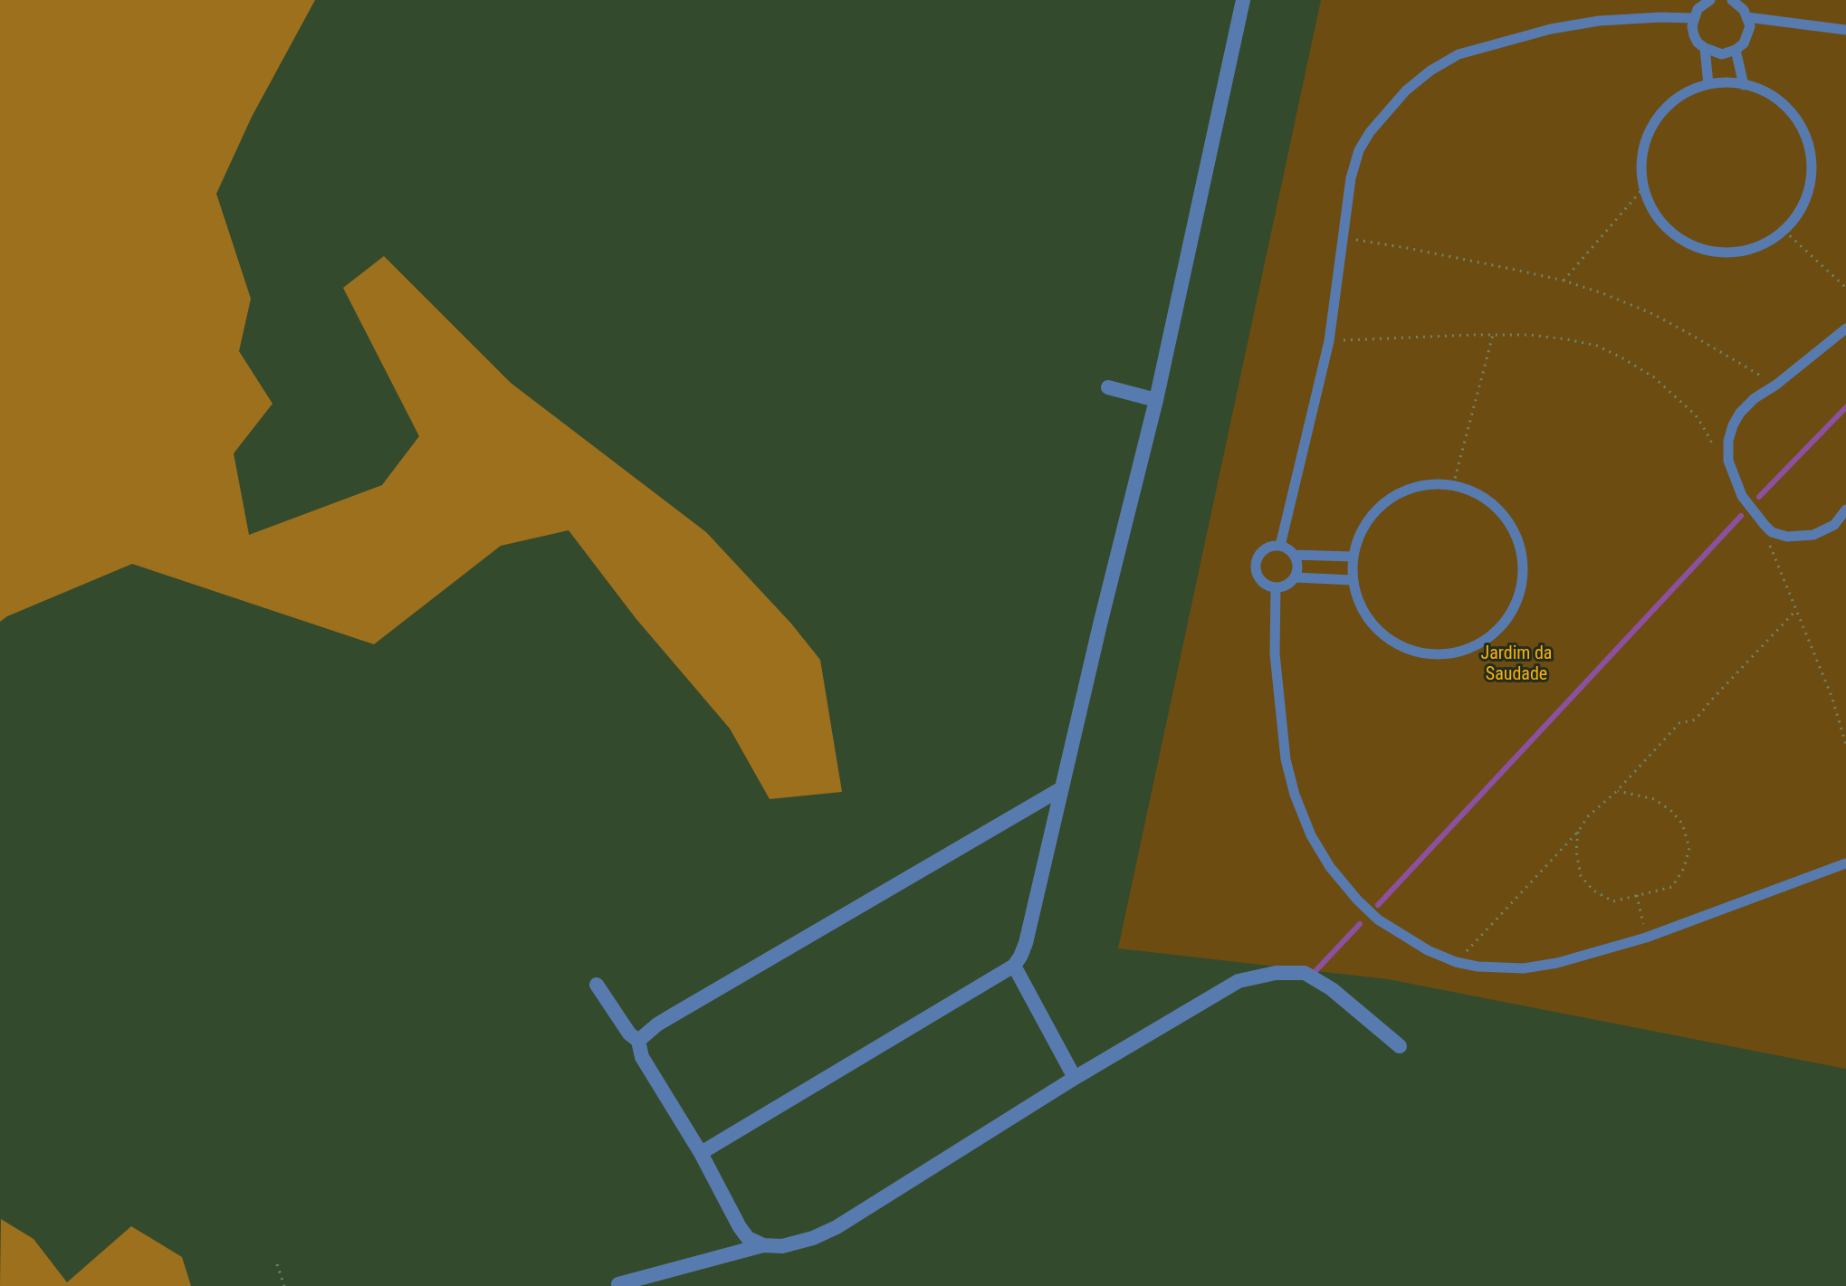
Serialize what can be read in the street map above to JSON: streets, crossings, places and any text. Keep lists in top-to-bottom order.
{
  "parks": ["Jardim da Saudade"]
}
